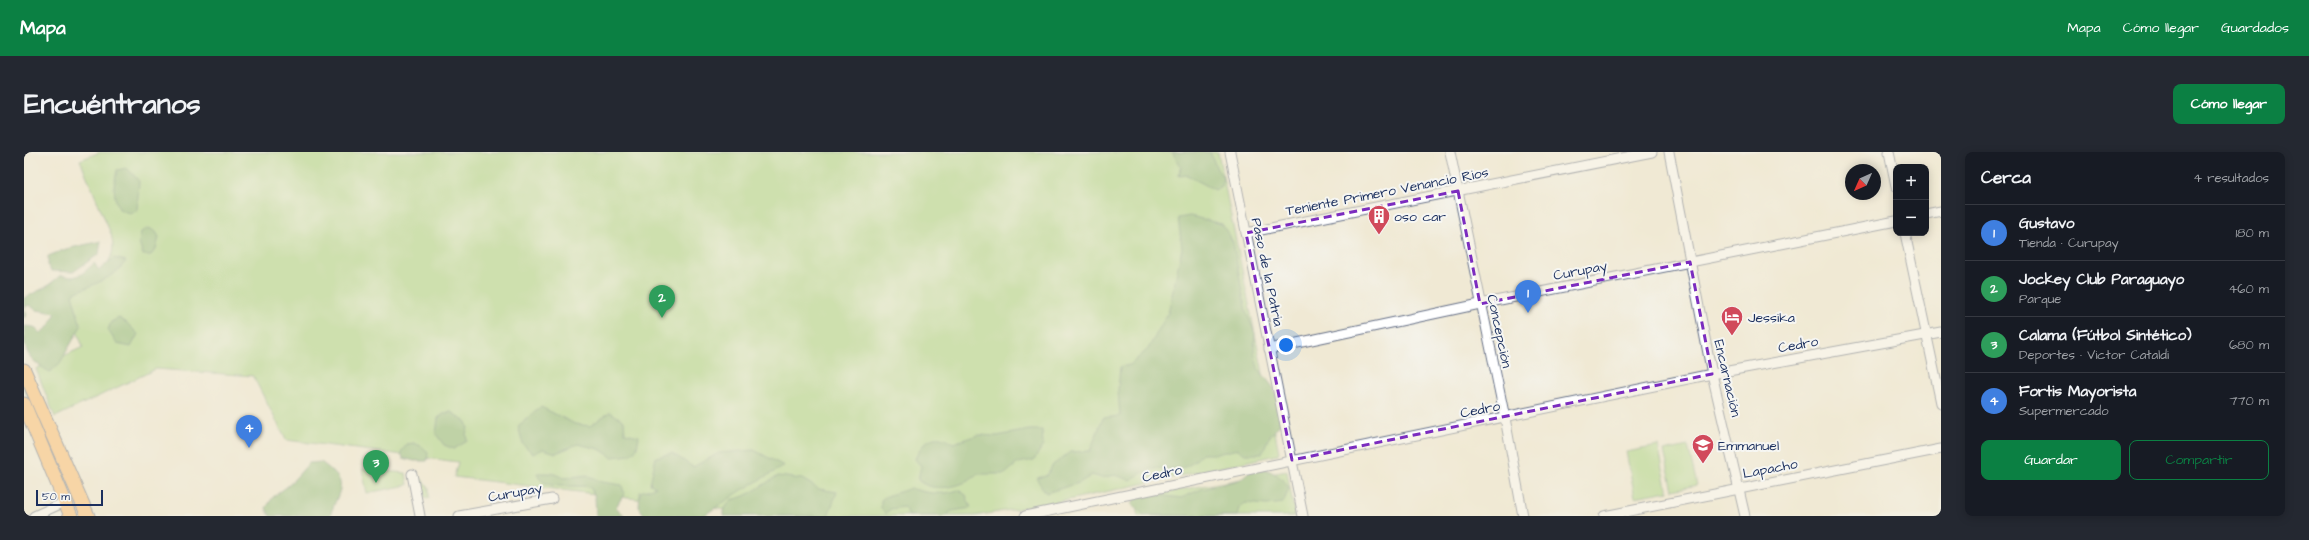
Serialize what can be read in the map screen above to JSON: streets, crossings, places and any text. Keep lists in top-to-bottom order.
{
  "streets": {
    "street": [
      "Teniente Primero Venancio Rios",
      "Curupay",
      "Paso de la Patria",
      "Concepción",
      "Cedro",
      "Encarnación",
      "Lapacho"
    ]
  },
  "crossings": [
    ["Teniente Primero Venancio Rios", "Paso de la Patria"],
    ["Teniente Primero Venancio Rios", "Concepción"],
    ["Curupay", "Paso de la Patria"],
    ["Curupay", "Concepción"],
    ["Curupay", "Encarnación"],
    ["Paso de la Patria", "Cedro"],
    ["Concepción", "Cedro"],
    ["Cedro", "Encarnación"],
    ["Encarnación", "Lapacho"]
  ],
  "places": {
    "building": ["oso car"],
    "hotel": ["Jessika"],
    "school or university": ["Emmanuel"]
  },
  "scale_bar": "50 m",
  "north": "bottom left",
  "page": {
    "header": "Mapa",
    "nav": ["Mapa", "Cómo llegar", "Guardados"],
    "buttons": [
      "Cómo llegar",
      ["Guardar", "Compartir"]
    ],
    "title": "Encuéntranos",
    "heading": ["Cerca", "4 resultados"],
    "map_buttons": ["+", "−"],
    "list": [
      {
        "mark": "1",
        "name": "Gustavo",
        "note": "Tienda · Curupay",
        "value": "180 m"
      },
      {
        "mark": "2",
        "name": "Jockey Club Paraguayo",
        "note": "Parque",
        "value": "460 m"
      },
      {
        "mark": "3",
        "name": "Calama (Fútbol Sintético)",
        "note": "Deportes · Victor Cataldi",
        "value": "680 m"
      },
      {
        "mark": "4",
        "name": "Fortis Mayorista",
        "note": "Supermercado",
        "value": "770 m"
      }
    ],
    "pins": [
      "1",
      "2",
      "4",
      "3"
    ],
    "scale": "50 m"
  }
}
